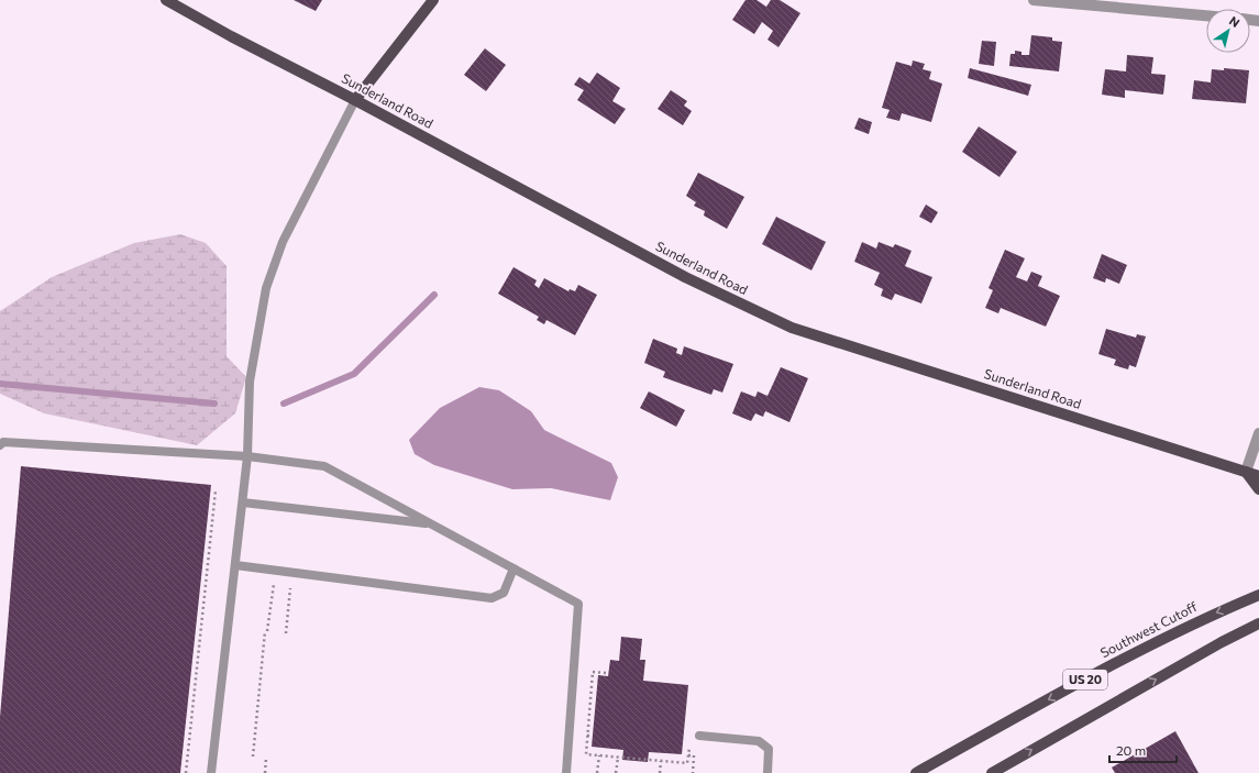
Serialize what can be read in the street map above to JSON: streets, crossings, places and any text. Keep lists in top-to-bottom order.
{
  "streets": {
    "main road": ["Sunderland Road", "Southwest Cutoff", "US 20"]
  },
  "scale_bar": "20 m",
  "north": "top right"
}
